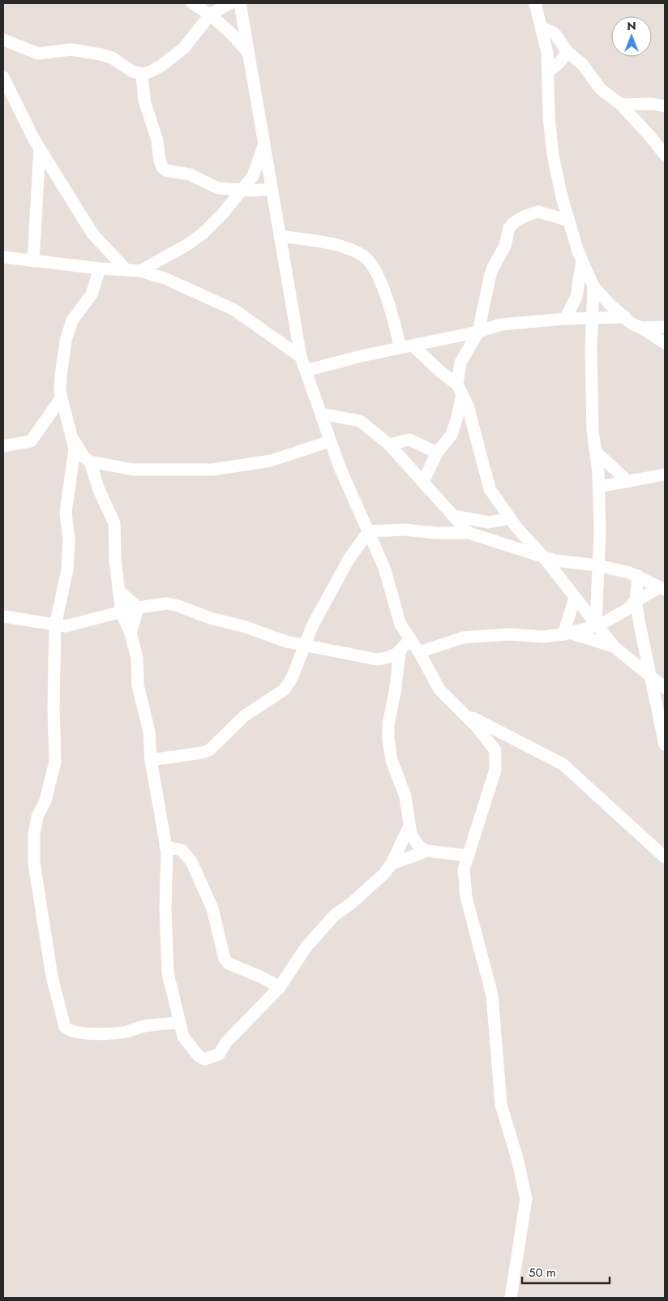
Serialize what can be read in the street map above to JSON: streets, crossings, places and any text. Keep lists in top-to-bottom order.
{
  "scale_bar": "50 m",
  "north": "top"
}
